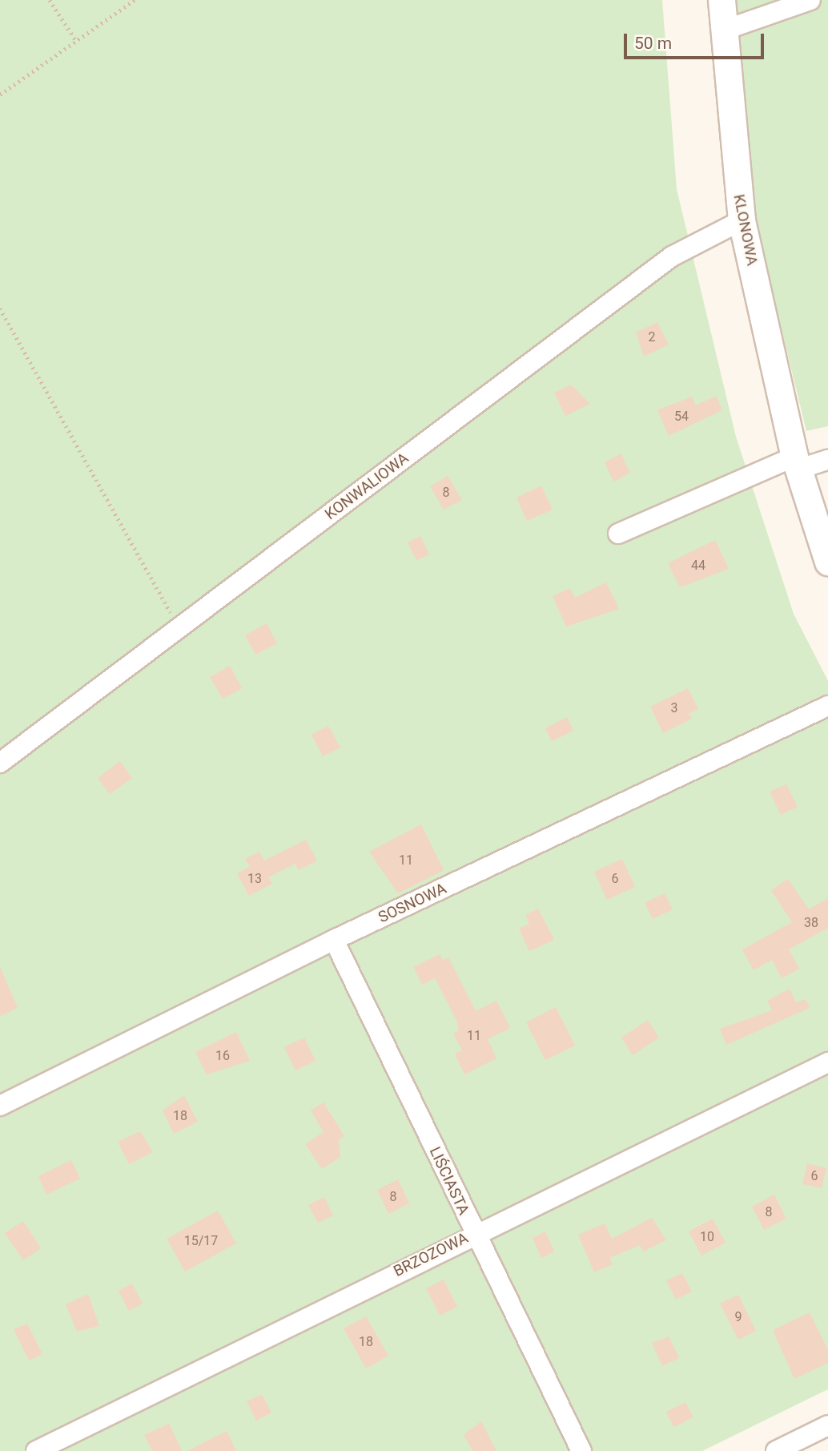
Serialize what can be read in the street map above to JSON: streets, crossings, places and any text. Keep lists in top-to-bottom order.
{
  "streets": {
    "street": [
      "KLONOWA",
      "KONWALIOWA",
      "SOSNOWA",
      "LIŚCIASTA",
      "BRZOZOWA"
    ]
  },
  "crossings": [
    ["KLONOWA", "KONWALIOWA"],
    ["SOSNOWA", "LIŚCIASTA"],
    ["LIŚCIASTA", "BRZOZOWA"]
  ],
  "house_numbers": [
    "2",
    "54",
    "8",
    "44",
    "3",
    "11",
    "13",
    "6",
    "38",
    "11",
    "16",
    "18",
    "6",
    "8",
    "8",
    "10",
    "15/17",
    "9",
    "18"
  ],
  "scale_bar": "50 m"
}
